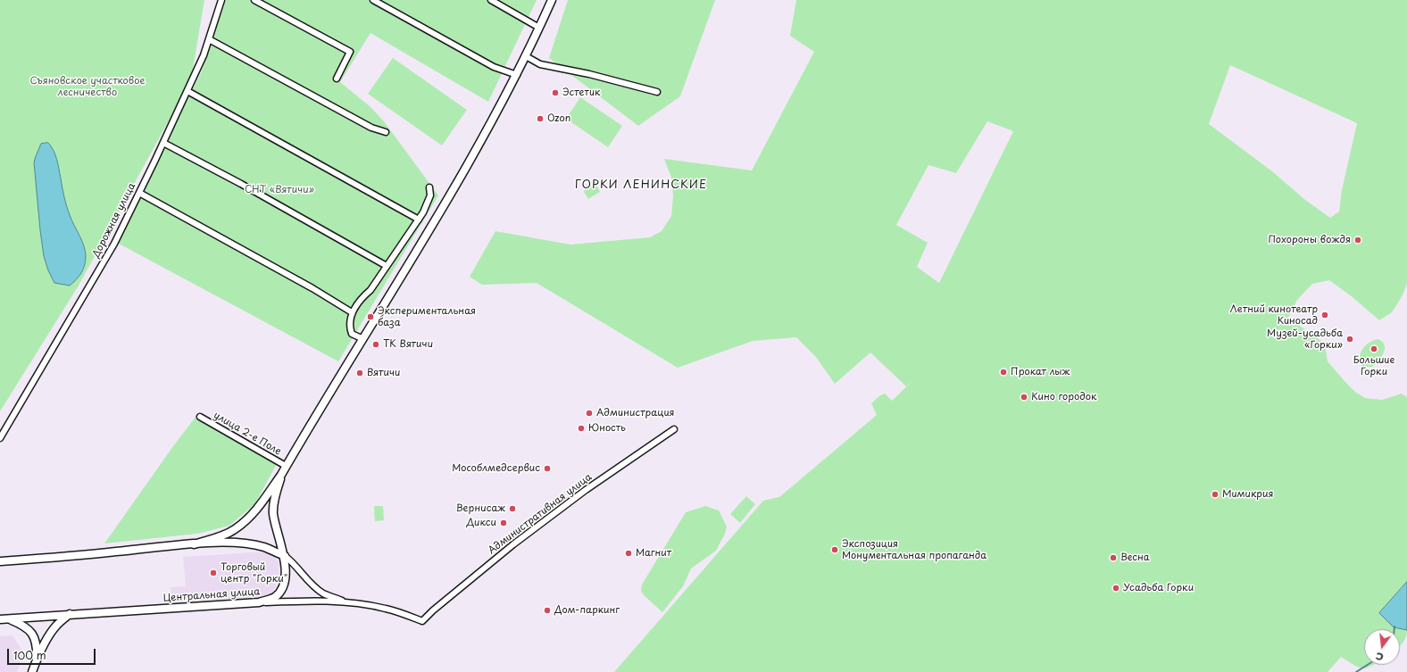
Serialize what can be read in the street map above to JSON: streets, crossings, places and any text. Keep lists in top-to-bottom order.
{
  "streets": {
    "main road": ["Центральная улица"],
    "street": ["Дорожная улица", "улица 2-е Поле", "Административная улица"]
  },
  "crossings": [
    ["Административная улица", "Центральная улица"]
  ],
  "districts": ["ГОРКИ ЛЕНИНСКИЕ"],
  "parks": ["Съяновское участковое лесничество", "СНТ «Вятичи»"],
  "places": [
    "Эстетик",
    "Ozon",
    "Похороны вождя",
    "Летний кинотеатр Киносад",
    "Экспериментальная база",
    "Музей-усадьба «Горки»",
    "ТК Вятичи",
    "Большие Горки",
    "Прокат лыж",
    "Вятичи",
    "Кино городок",
    "Администрация",
    "Юность",
    "Мособлмедсервис",
    "Мимикрия",
    "Вернисаж",
    "Дикси",
    "Экспозиция Монументальная пропаганда",
    "Магнит",
    "Весна",
    "Торговый центр \"Горки\"",
    "Усадьба Горки",
    "Дом-паркинг"
  ],
  "scale_bar": "100 m",
  "north": "bottom"
}
